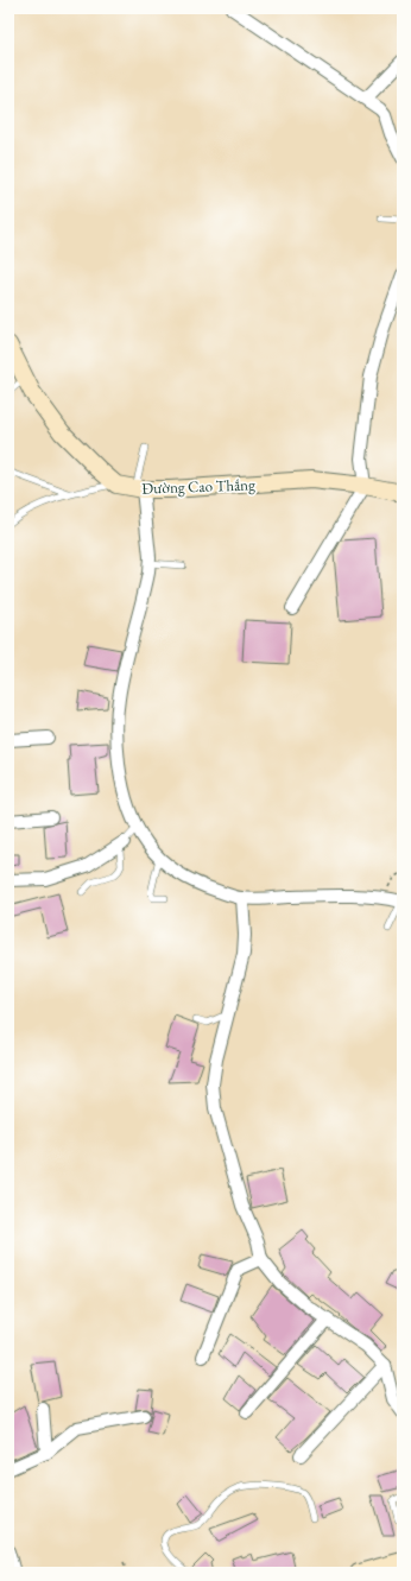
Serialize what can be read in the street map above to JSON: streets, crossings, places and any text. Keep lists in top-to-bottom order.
{
  "streets": {
    "street": ["Đường Cao Thắng"]
  }
}
